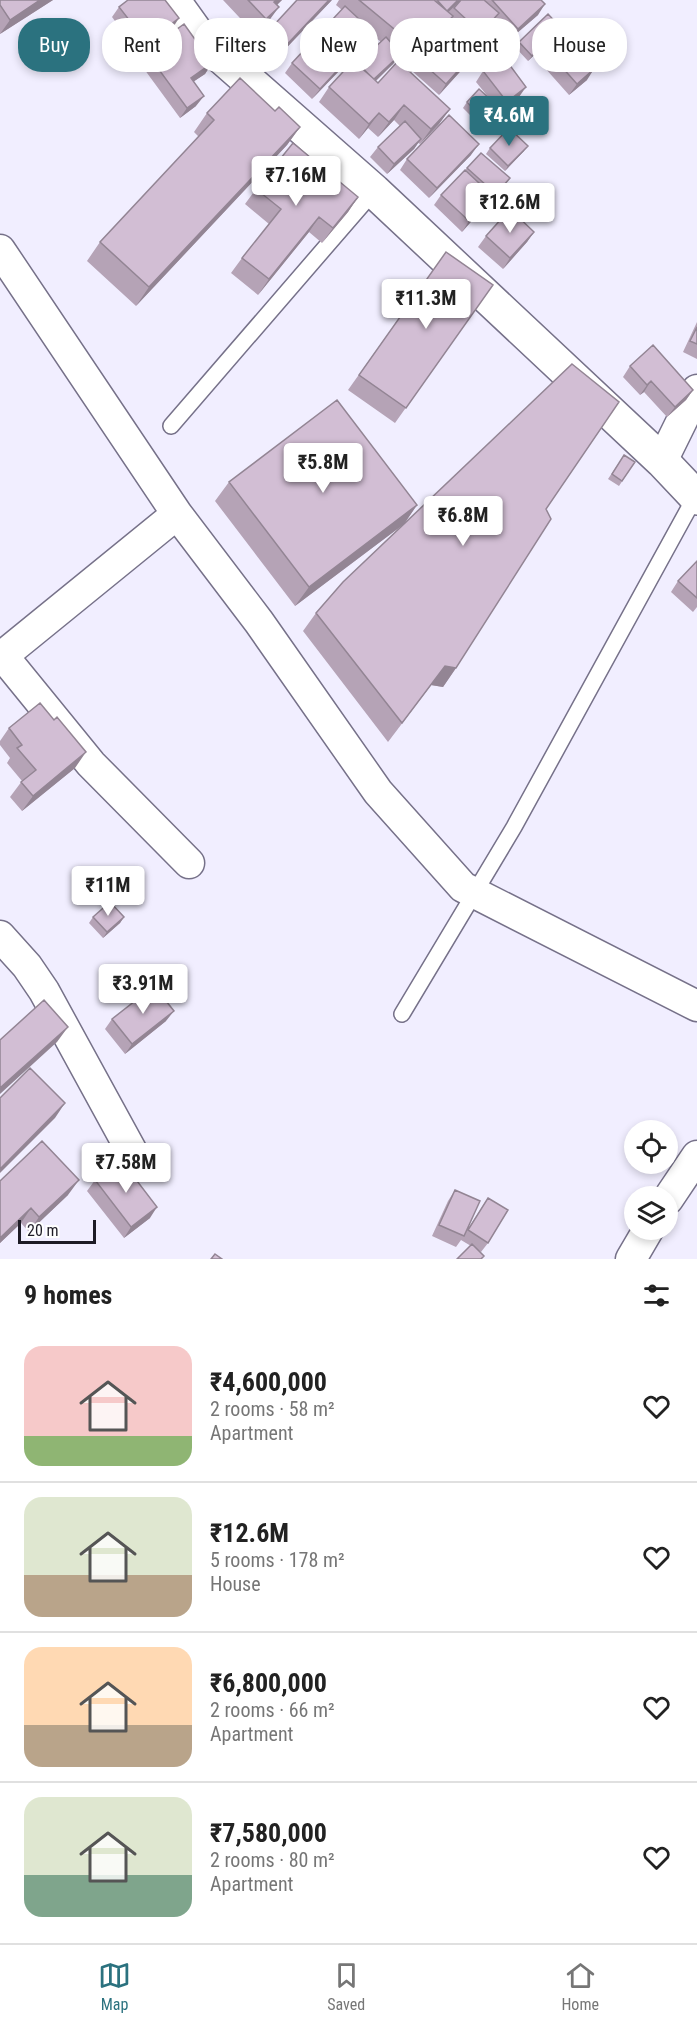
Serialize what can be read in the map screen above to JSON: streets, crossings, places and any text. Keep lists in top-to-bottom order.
{
  "scale_bar": "20 m",
  "page": {
    "chip": [
      "Buy",
      "Rent",
      "Filters",
      "New",
      "Apartment",
      "House"
    ],
    "price": [
      "₹4.6M",
      "₹7.16M",
      "₹12.6M",
      "₹11.3M",
      "₹5.8M",
      "₹6.8M",
      "₹11M",
      "₹3.91M",
      "₹7.58M"
    ],
    "scale": "20 m",
    "heading": "9 homes",
    "list": [
      {
        "name": "₹4,600,000",
        "note": "2 rooms · 58 m² · Apartment"
      },
      {
        "name": "₹12.6M",
        "note": "5 rooms · 178 m² · House"
      },
      {
        "name": "₹6,800,000",
        "note": "2 rooms · 66 m² · Apartment"
      },
      {
        "name": "₹7,580,000",
        "note": "2 rooms · 80 m² · Apartment"
      }
    ],
    "tabs": ["Map", "Saved", "Home"]
  }
}
